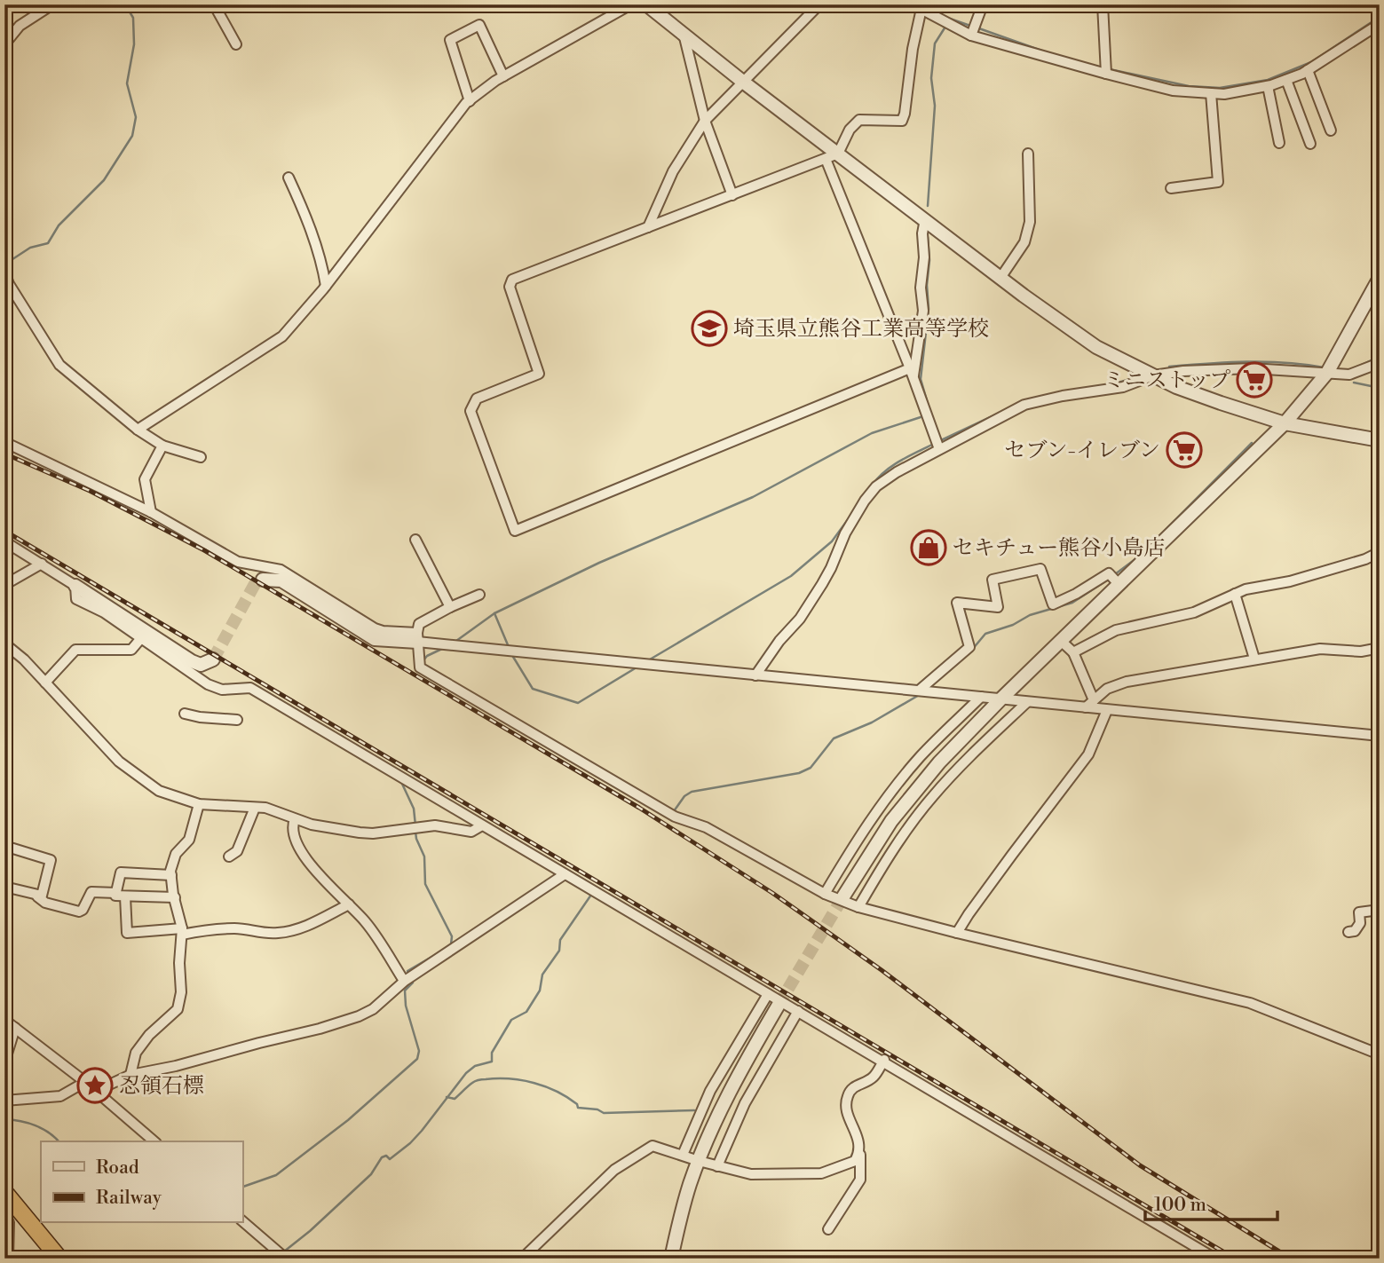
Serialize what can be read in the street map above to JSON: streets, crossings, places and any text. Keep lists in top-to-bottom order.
{
  "places": {
    "school or university": ["埼玉県立熊谷工業高等学校"],
    "supermarket": ["ミニストップ", "セブン-イレブン"],
    "shop": ["セキチュー熊谷小島店"],
    "place": ["忍領石標"]
  },
  "legend": ["Road", "Railway"],
  "scale_bar": "100 m"
}
